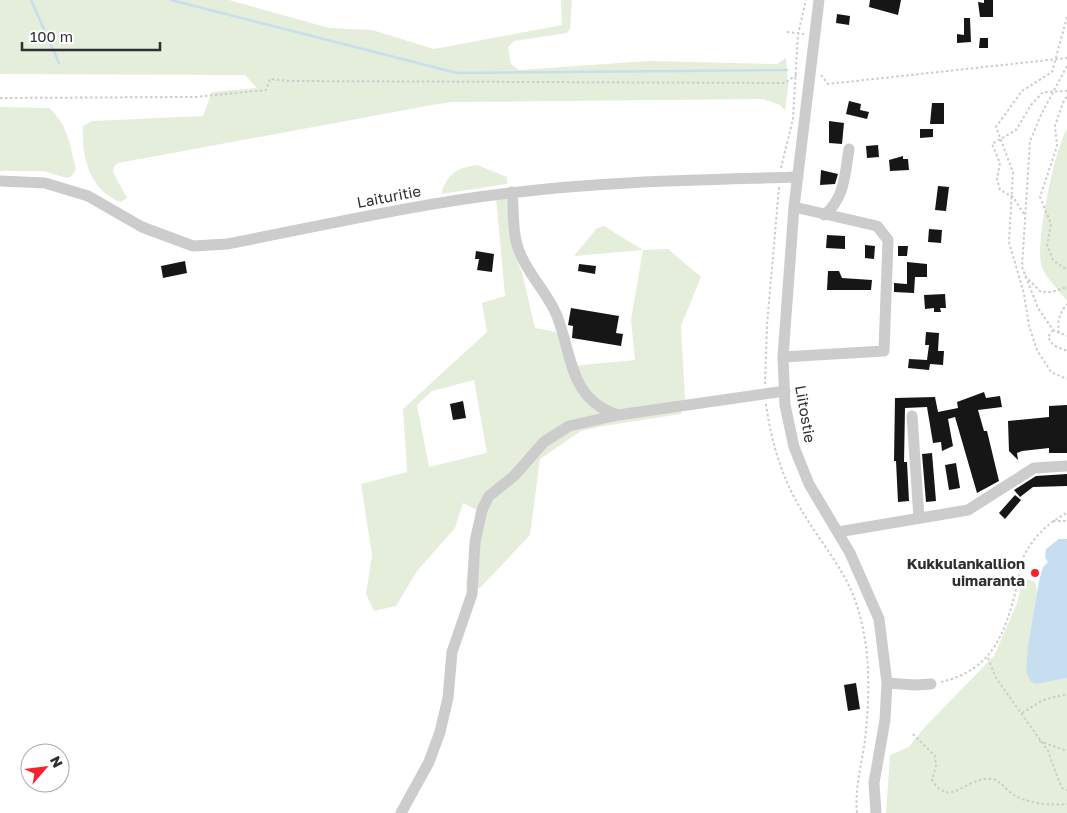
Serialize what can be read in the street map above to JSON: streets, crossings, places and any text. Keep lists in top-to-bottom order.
{
  "streets": {
    "street": ["Laituritie", "Liitostie"]
  },
  "crossings": [
    ["Laituritie", "Liitostie"]
  ],
  "places": ["Kukkulankallion uimaranta"],
  "scale_bar": "100 m",
  "north": "top right"
}
